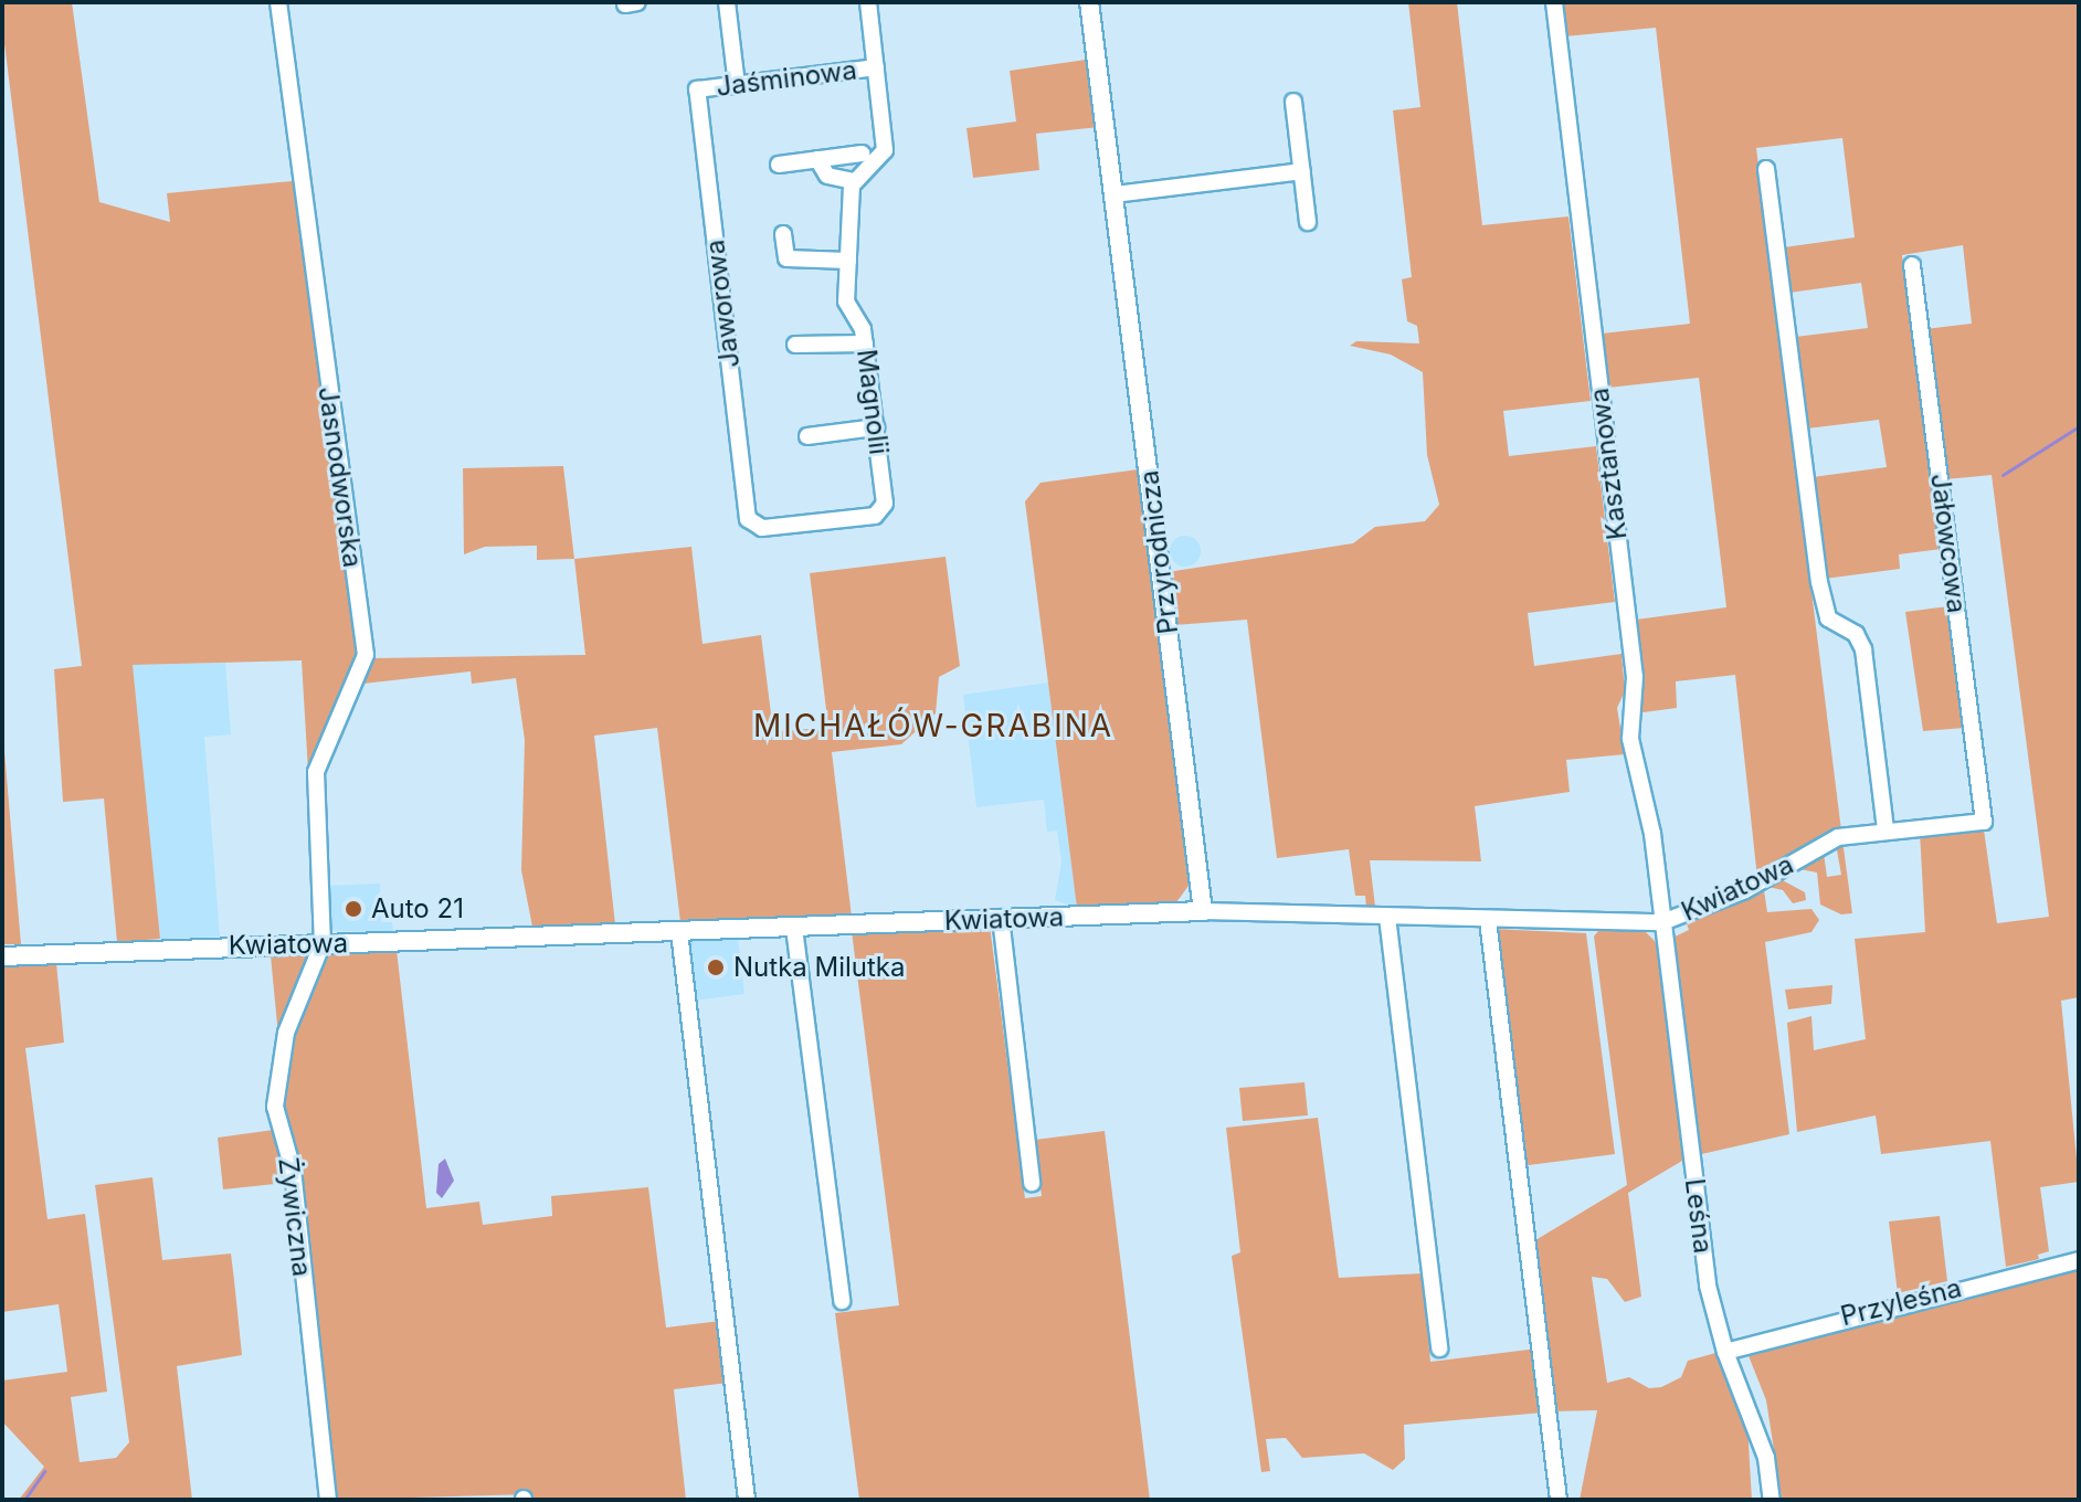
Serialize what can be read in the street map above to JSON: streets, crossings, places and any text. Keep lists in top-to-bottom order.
{
  "streets": {
    "street": [
      "Jaśminowa",
      "Jaworowa",
      "Magnolii",
      "Kasztanowa",
      "Jasnodworska",
      "Jałowcowa",
      "Przyrodnicza",
      "Kwiatowa",
      "Leśna",
      "Żywiczna",
      "Przyleśna"
    ]
  },
  "crossings": [
    ["Jaśminowa", "Jaworowa"],
    ["Jaworowa", "Magnolii"],
    ["Kasztanowa", "Kwiatowa"],
    ["Kasztanowa", "Leśna"],
    ["Jasnodworska", "Kwiatowa"],
    ["Jasnodworska", "Żywiczna"],
    ["Jałowcowa", "Kwiatowa"],
    ["Przyrodnicza", "Kwiatowa"],
    ["Kwiatowa", "Leśna"],
    ["Kwiatowa", "Żywiczna"],
    ["Leśna", "Przyleśna"]
  ],
  "districts": ["MICHAŁÓW-GRABINA"],
  "places": ["Auto 21", "Nutka Milutka"]
}
